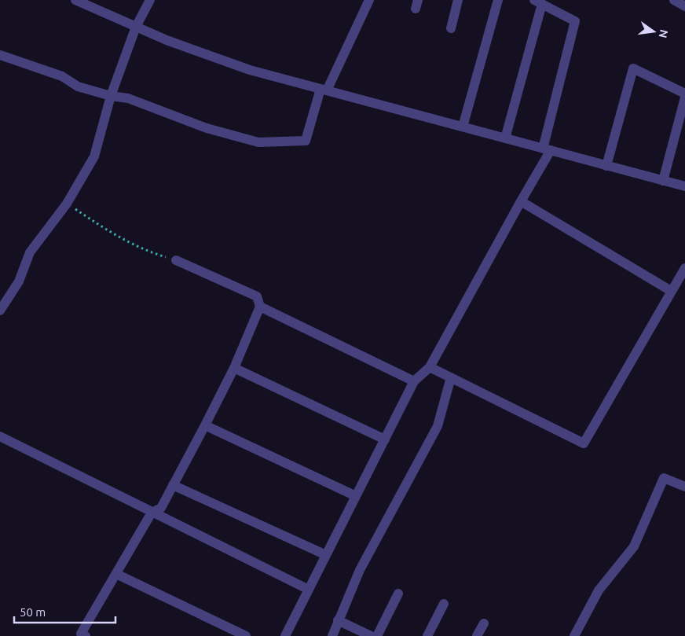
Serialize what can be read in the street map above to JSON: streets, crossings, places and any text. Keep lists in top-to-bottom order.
{
  "scale_bar": "50 m",
  "north": "right"
}
